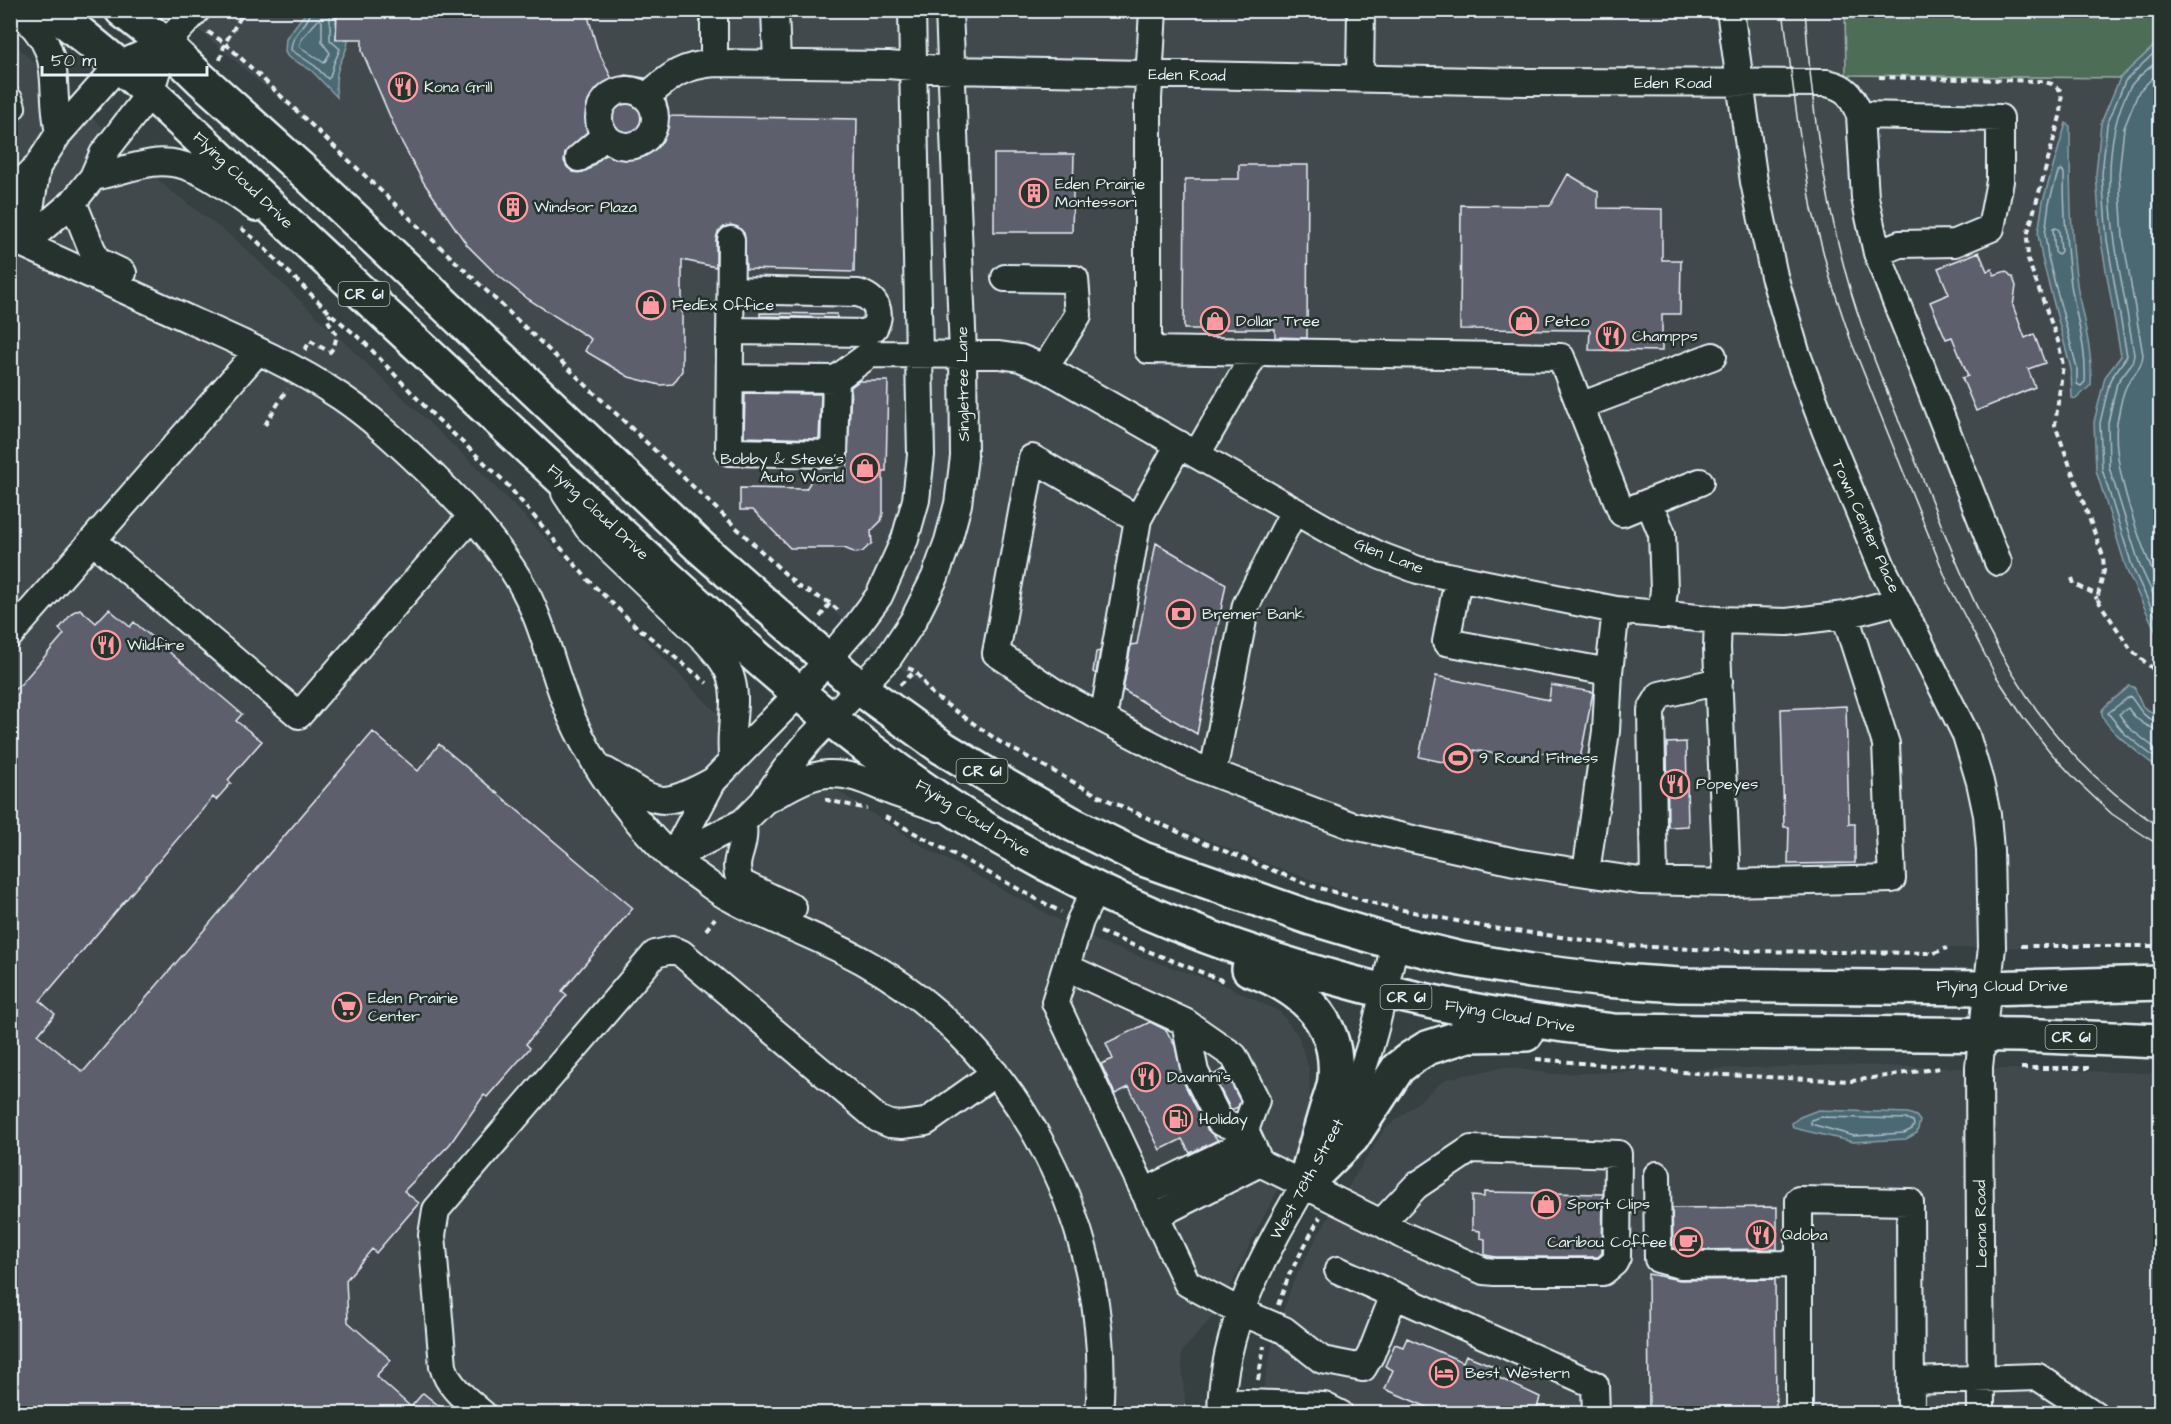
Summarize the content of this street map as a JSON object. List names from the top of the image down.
{
  "streets": {
    "main road": ["Flying Cloud Drive", "CR 61"],
    "street": [
      "Eden Road",
      "Singletree Lane",
      "Town Center Place",
      "Glen Lane",
      "West 78th Street",
      "Leona Road"
    ]
  },
  "crossings": [
    ["Eden Road", "Singletree Lane"],
    ["Eden Road", "Town Center Place"],
    ["Flying Cloud Drive", "Singletree Lane"],
    ["Flying Cloud Drive", "Town Center Place"],
    ["Flying Cloud Drive", "West 78th Street"],
    ["Flying Cloud Drive", "Leona Road"],
    ["Singletree Lane", "Glen Lane"],
    ["Town Center Place", "Glen Lane"],
    ["Town Center Place", "Leona Road"]
  ],
  "places": {
    "restaurant": [
      "Kona Grill",
      "Champps",
      "Wildfire",
      "Popeyes",
      "Davanni's",
      "Qdoba"
    ],
    "building": ["Eden Prairie Montessori", "Windsor Plaza"],
    "shop": [
      "FedEx Office",
      "Dollar Tree",
      "Petco",
      "Bobby & Steve's Auto World",
      "Sport Clips"
    ],
    "bank": ["Bremer Bank"],
    "sports": ["9 Round Fitness"],
    "supermarket": ["Eden Prairie Center"],
    "fuel station": ["Holiday"],
    "cafe": ["Caribou Coffee"],
    "hotel": ["Best Western"]
  },
  "scale_bar": "50 m"
}
